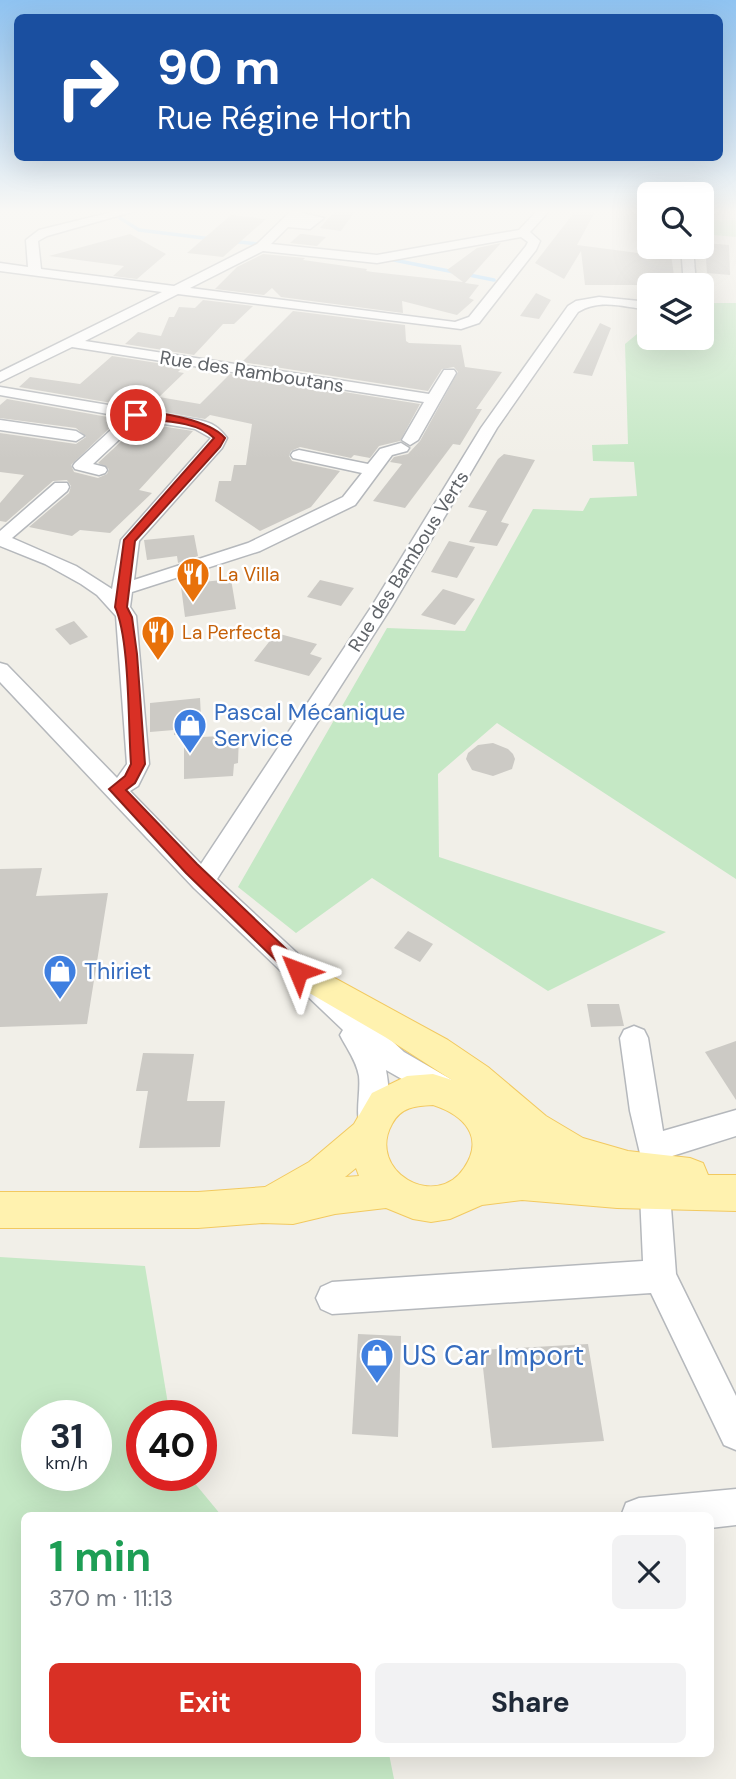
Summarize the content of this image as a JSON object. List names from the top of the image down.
{
  "streets": {
    "street": ["Rue des Ramboutans", "Rue des Bambous Verts"]
  },
  "places": {
    "restaurant": ["La Villa", "La Perfecta"],
    "shop": ["Pascal Mécanique Service", "Thiriet", "US Car Import"]
  },
  "page": {
    "turn": ["90 m", "Rue Régine Horth"],
    "speed": "31 km/h",
    "limit": "40",
    "heading": ["1 min", "370 m · 11:13"],
    "buttons": ["Exit", "Share"]
  }
}
